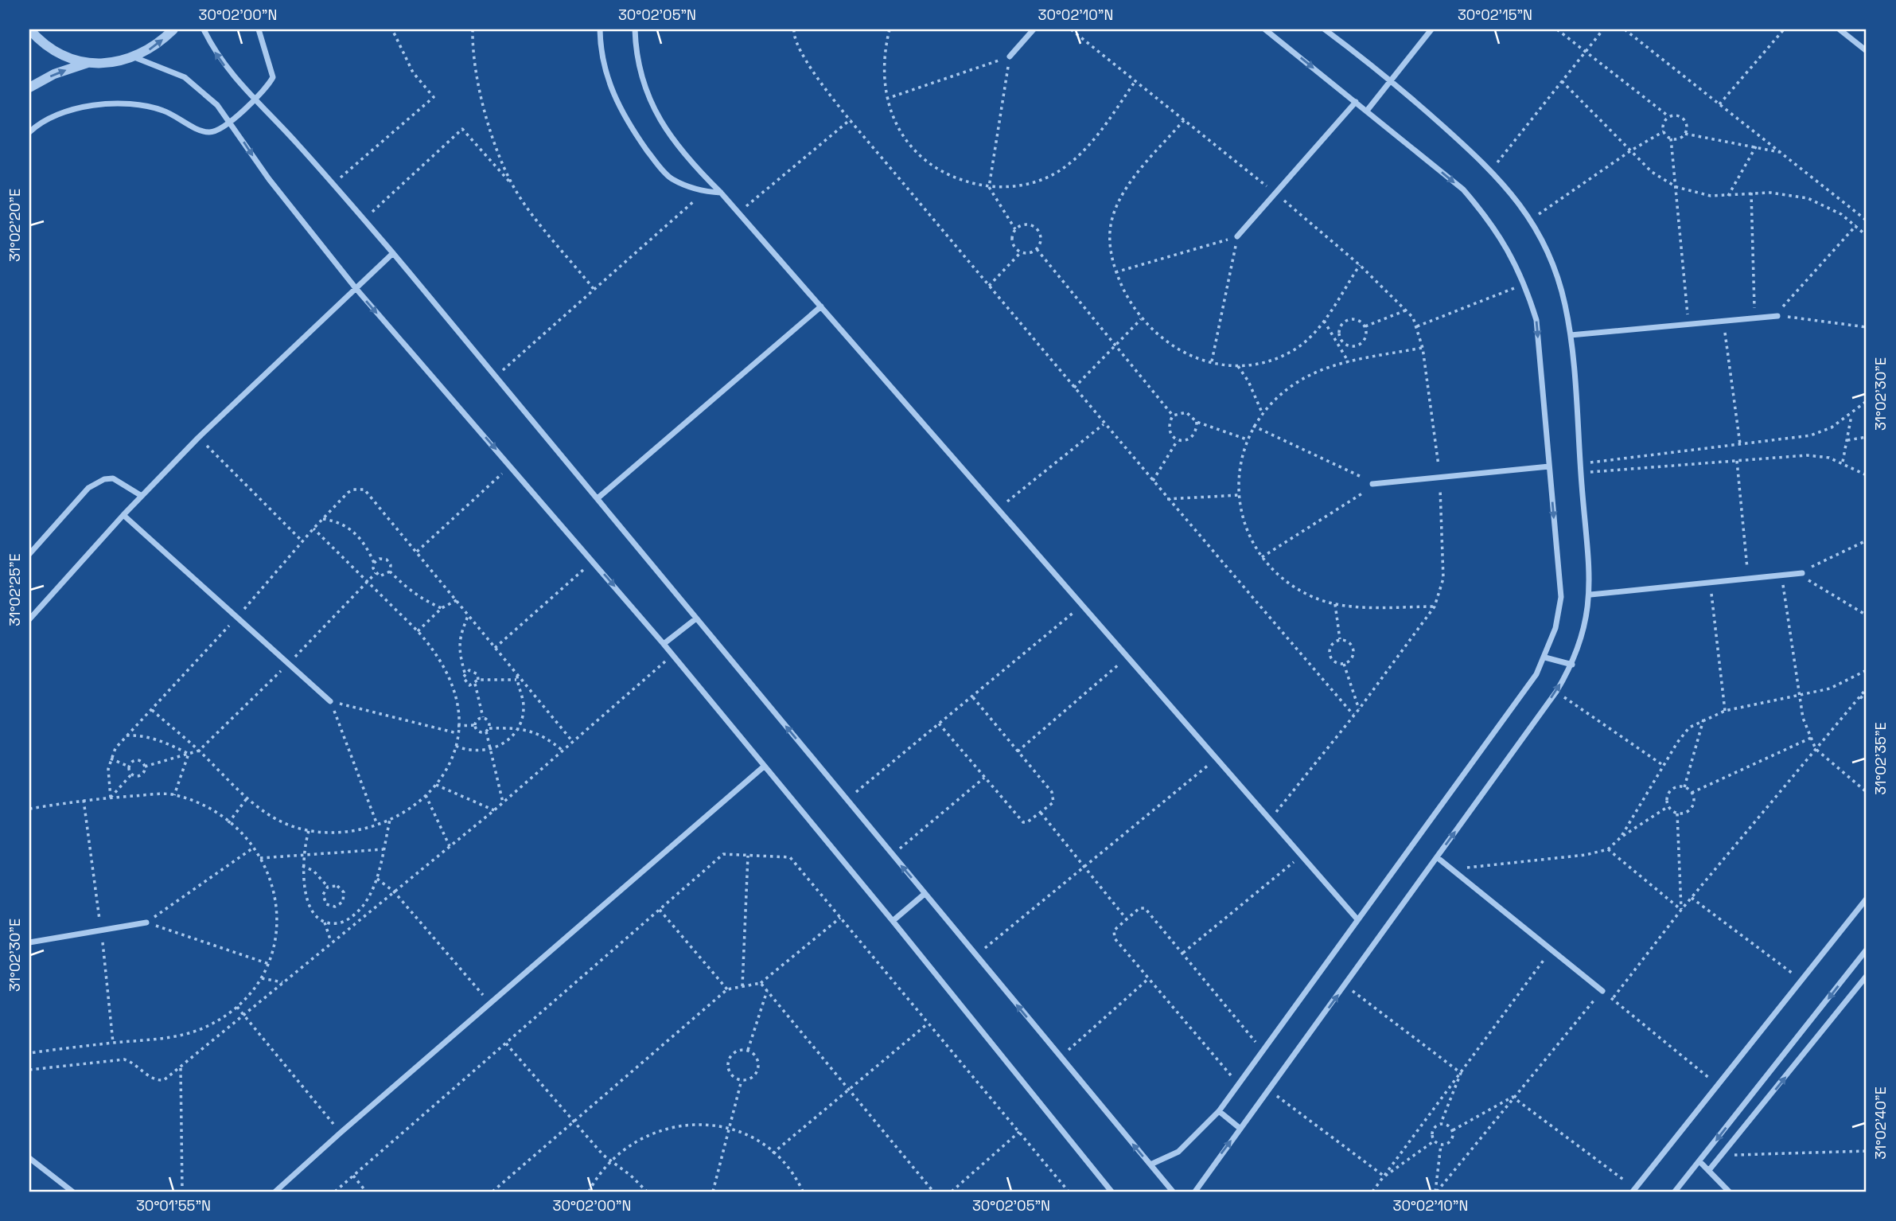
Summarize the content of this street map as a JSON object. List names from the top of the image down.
{
  "coordinates": [
    "30°02'00\"N",
    "30°02'05\"N",
    "30°02'10\"N",
    "30°02'15\"N",
    "31°02'20\"E",
    "31°02'30\"E",
    "31°02'25\"E",
    "31°02'35\"E",
    "31°02'40\"E",
    "30°01'55\"N"
  ]
}
